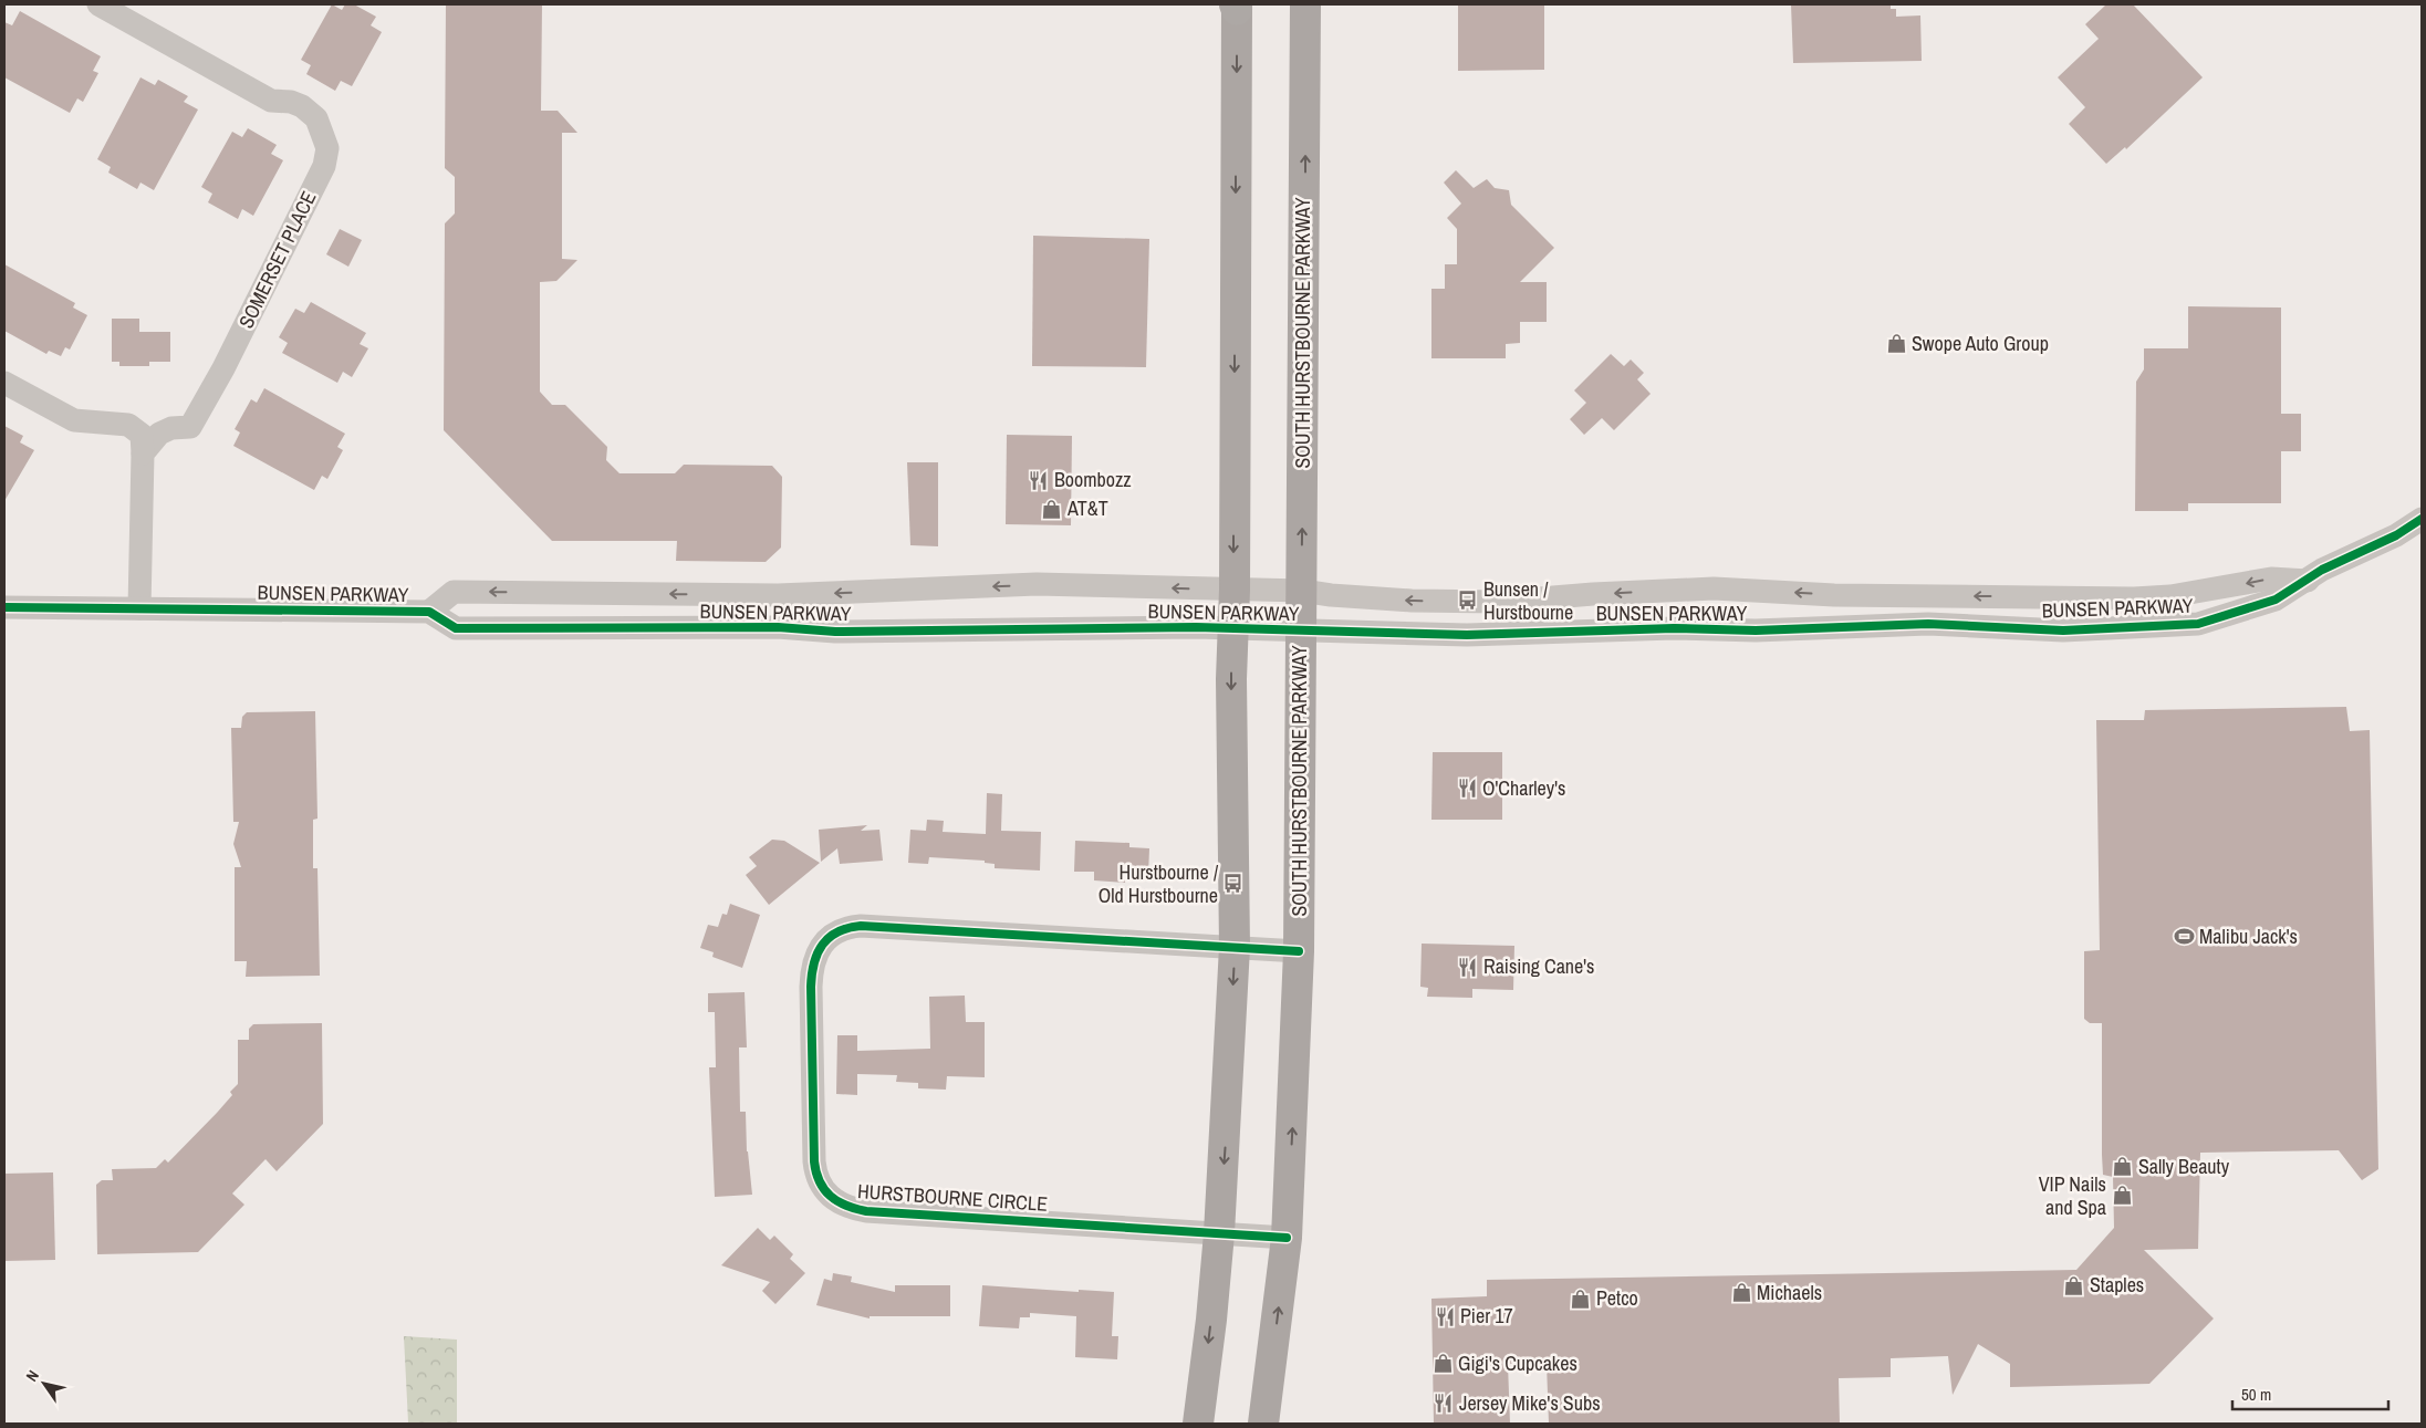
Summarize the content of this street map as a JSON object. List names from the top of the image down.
{
  "streets": {
    "main road": ["SOUTH HURSTBOURNE PARKWAY"],
    "street": ["SOMERSET PLACE", "BUNSEN PARKWAY", "HURSTBOURNE CIRCLE"]
  },
  "crossings": [
    ["SOUTH HURSTBOURNE PARKWAY", "BUNSEN PARKWAY"],
    ["SOUTH HURSTBOURNE PARKWAY", "HURSTBOURNE CIRCLE"]
  ],
  "places": {
    "shop": [
      "Swope Auto Group",
      "AT&T",
      "Sally Beauty",
      "VIP Nails and Spa",
      "Staples",
      "Michaels",
      "Petco",
      "Gigi's Cupcakes"
    ],
    "restaurant": [
      "Boombozz",
      "O'Charley's",
      "Raising Cane's",
      "Pier 17",
      "Jersey Mike's Subs"
    ],
    "bus stop": ["Bunsen / Hurstbourne", "Hurstbourne / Old Hurstbourne"],
    "sports": ["Malibu Jack's"]
  },
  "scale_bar": "50 m",
  "north": "top left"
}
